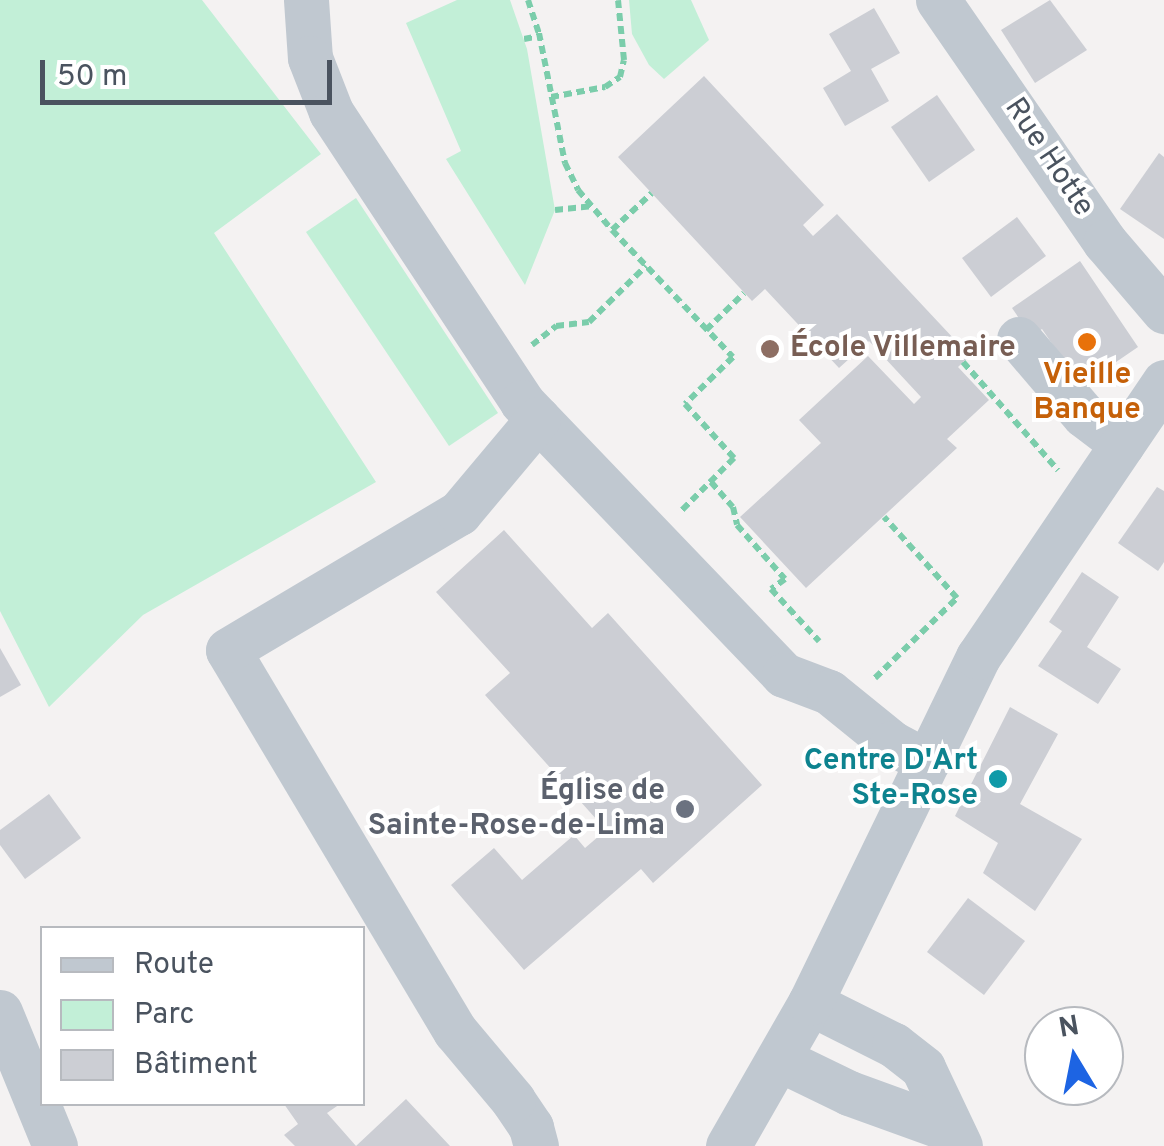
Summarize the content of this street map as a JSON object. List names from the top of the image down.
{
  "streets": {
    "street": ["Rue Hotte"]
  },
  "places": [
    "Vieille Banque",
    "École Villemaire",
    "Centre D'Art Ste-Rose",
    "Église de Sainte-Rose-de-Lima"
  ],
  "legend": ["Route", "Parc", "Bâtiment"],
  "scale_bar": "50 m",
  "north": "top"
}
